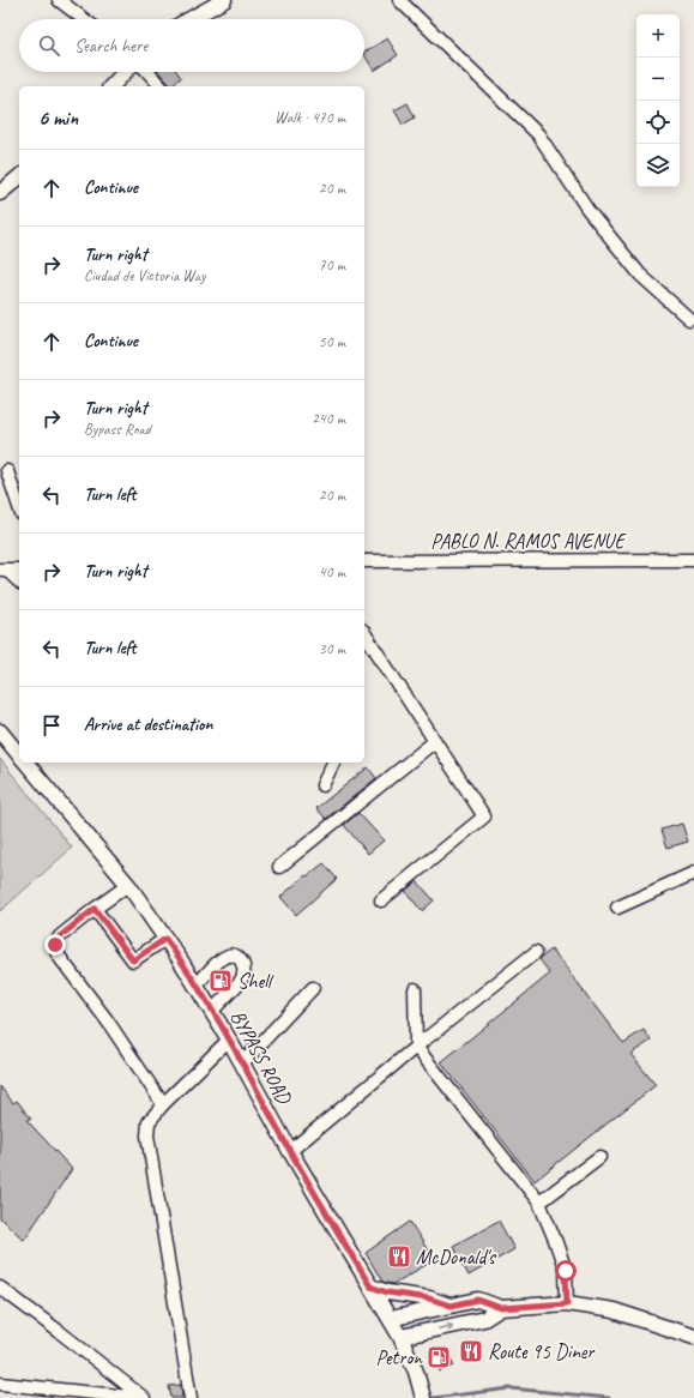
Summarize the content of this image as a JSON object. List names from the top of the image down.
{
  "streets": {
    "main road": ["BYPASS ROAD"],
    "street": ["PABLO N. RAMOS AVENUE"]
  },
  "places": {
    "fuel station": ["Shell", "Petron"],
    "restaurant": ["McDonald's", "Route 95 Diner"]
  },
  "page": {
    "map_buttons": ["+", "−"],
    "search": "Search here",
    "heading": ["6 min", "Walk · 470 m"],
    "list": [
      ["Continue", "20 m"],
      ["Turn right", "Ciudad de Victoria Way", "70 m"],
      ["Continue", "50 m"],
      ["Turn right", "Bypass Road", "240 m"],
      ["Turn left", "20 m"],
      ["Turn right", "40 m"],
      ["Turn left", "30 m"],
      "Arrive at destination"
    ]
  }
}
